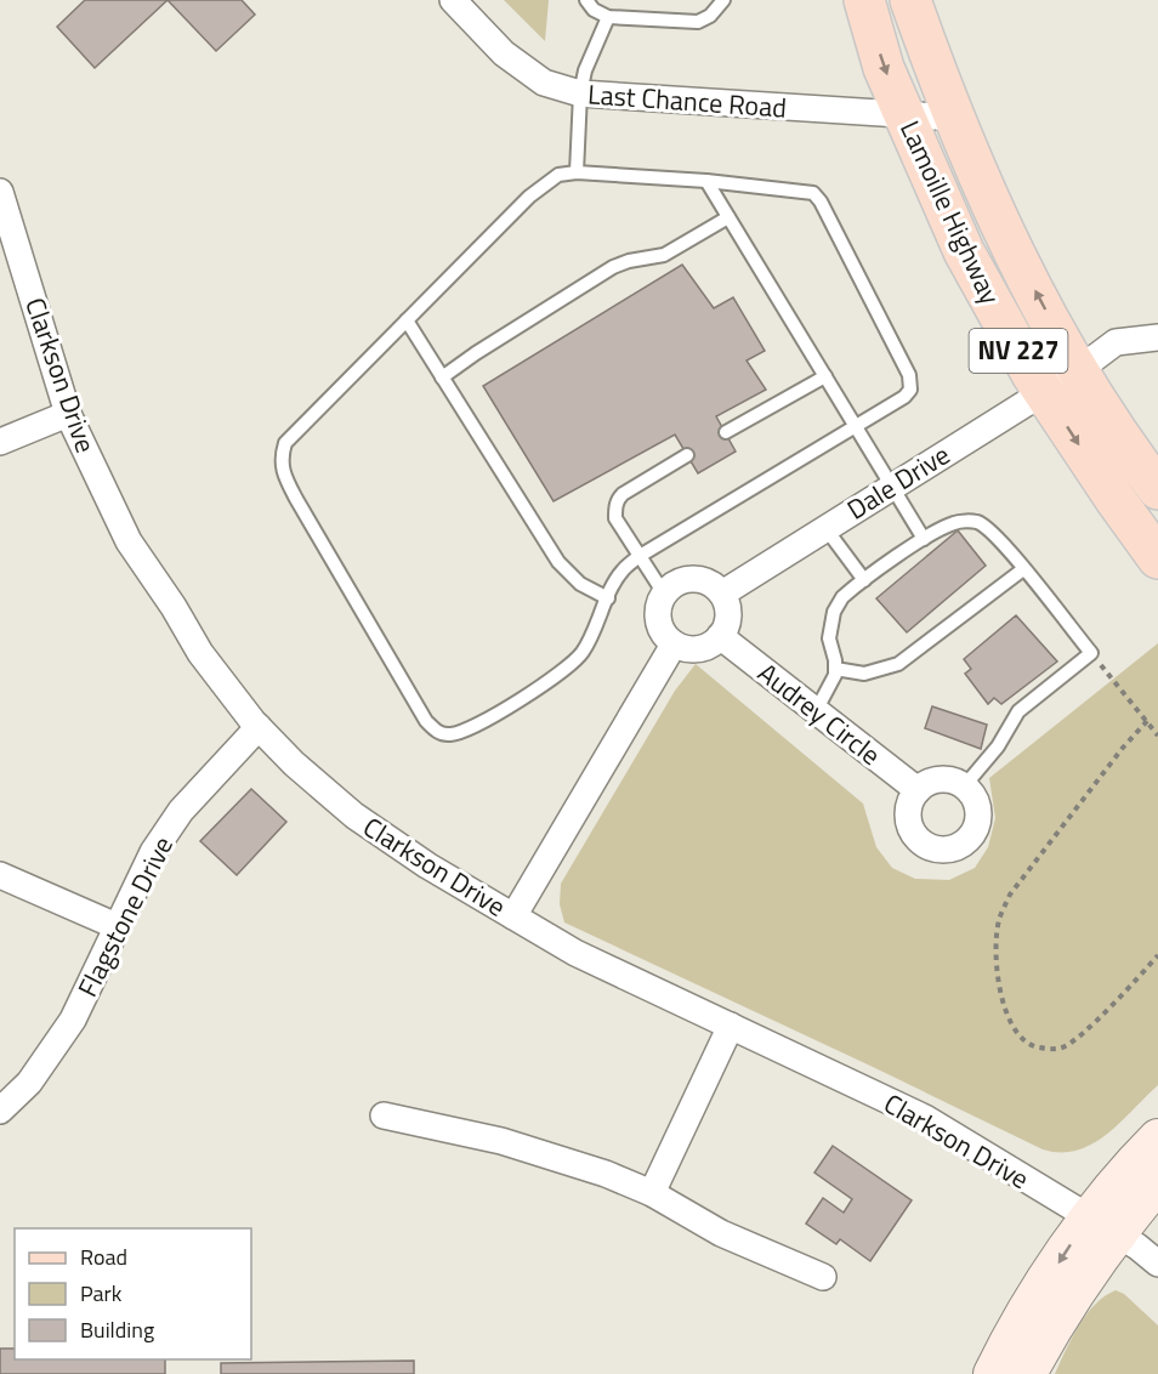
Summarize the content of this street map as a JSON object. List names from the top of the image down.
{
  "streets": {
    "main road": ["Lamoille Highway", "NV 227"],
    "street": [
      "Last Chance Road",
      "Clarkson Drive",
      "Dale Drive",
      "Audrey Circle",
      "Flagstone Drive"
    ]
  },
  "crossings": [
    ["Last Chance Road", "Lamoille Highway"],
    ["Lamoille Highway", "Dale Drive"],
    ["Clarkson Drive", "Flagstone Drive"],
    ["Dale Drive", "Audrey Circle"]
  ],
  "legend": ["Road", "Park", "Building"]
}
